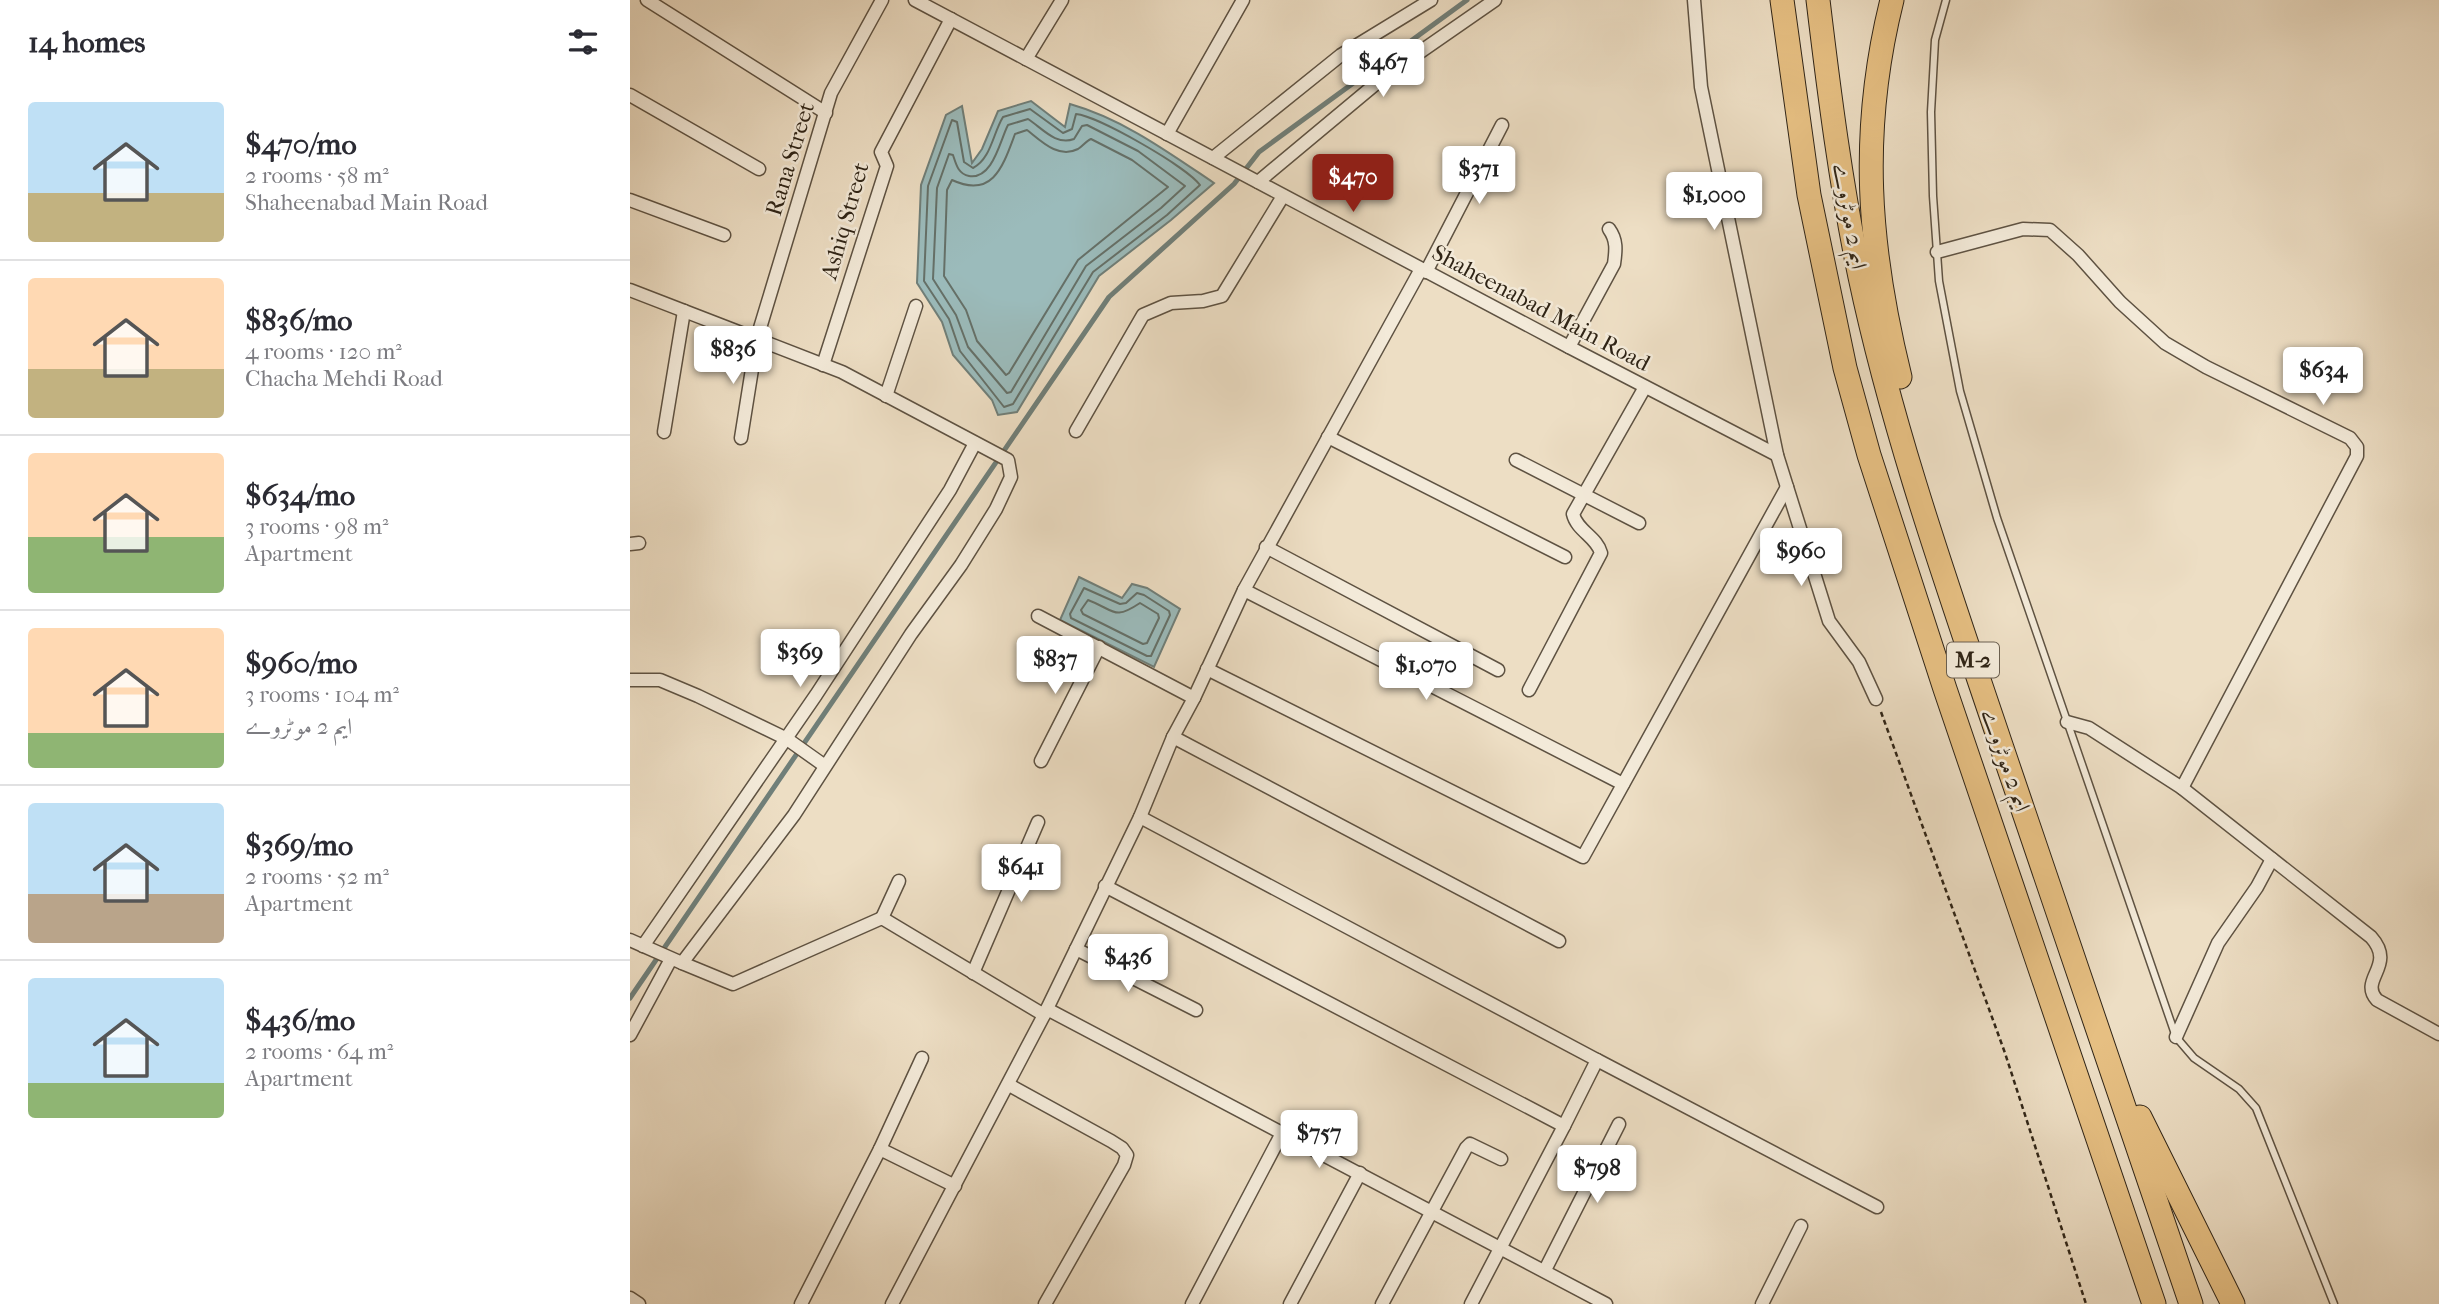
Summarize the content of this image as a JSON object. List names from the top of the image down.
{
  "streets": {
    "highway": ["ایم 2 موٹروے", "M-2"],
    "street": ["Rana Street", "Ashiq Street", "Shaheenabad Main Road"]
  },
  "crossings": [
    ["Ashiq Street", "Shaheenabad Main Road"]
  ],
  "page": {
    "heading": "14 homes",
    "price": [
      "$467",
      "$371",
      "$470",
      "$1,000",
      "$836",
      "$634",
      "$960",
      "$369",
      "$837",
      "$1,070",
      "$641",
      "$436",
      "$757",
      "$798"
    ],
    "list": [
      {
        "name": "$470/mo",
        "note": "2 rooms · 58 m² · Shaheenabad Main Road"
      },
      {
        "name": "$836/mo",
        "note": "4 rooms · 120 m² · Chacha Mehdi Road"
      },
      {
        "name": "$634/mo",
        "note": "3 rooms · 98 m² · Apartment"
      },
      {
        "name": "$960/mo",
        "note": "3 rooms · 104 m² · ایم 2 موٹروے"
      },
      {
        "name": "$369/mo",
        "note": "2 rooms · 52 m² · Apartment"
      },
      {
        "name": "$436/mo",
        "note": "2 rooms · 64 m² · Apartment"
      }
    ]
  }
}
